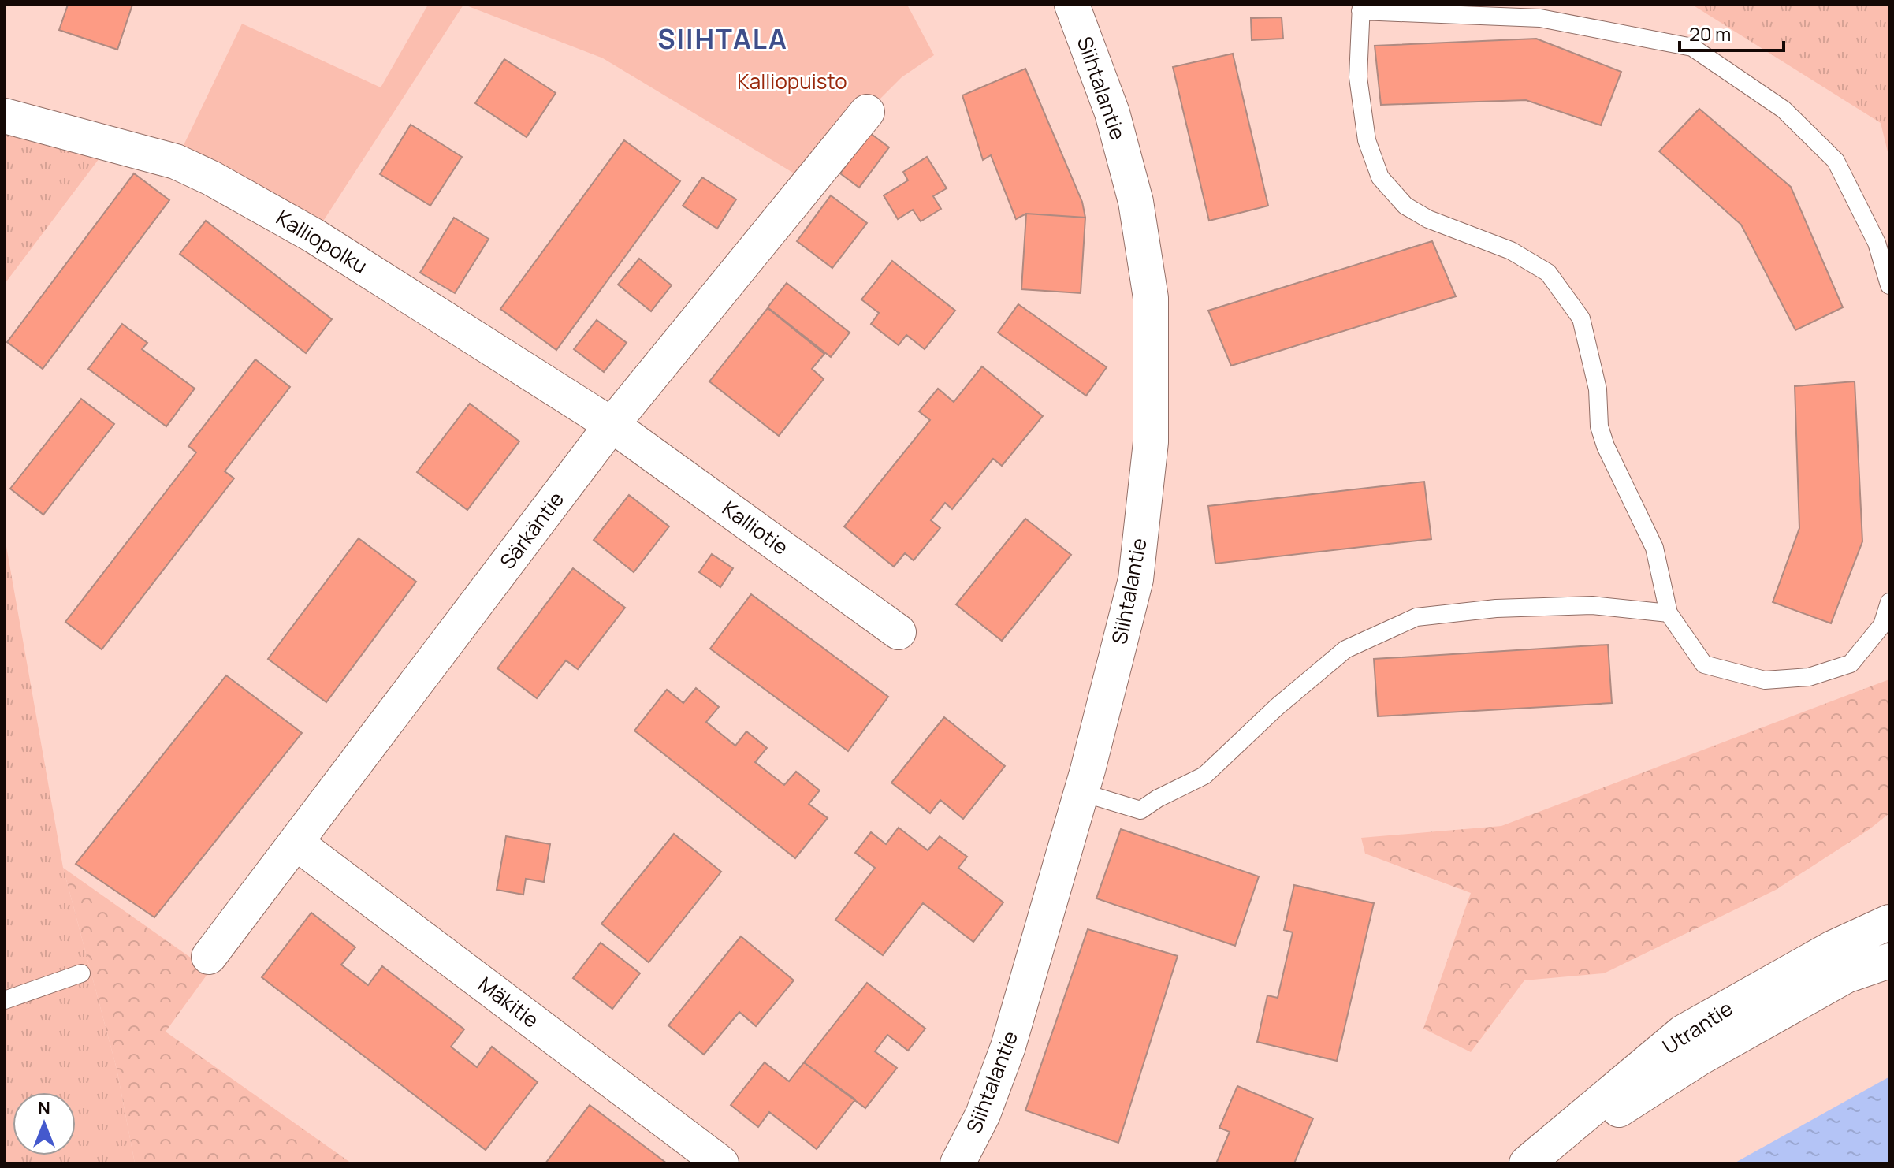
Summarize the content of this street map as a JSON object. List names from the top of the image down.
{
  "streets": {
    "street": [
      "Siihtalantie",
      "Kalliopolku",
      "Kalliotie",
      "Särkäntie",
      "Mäkitie",
      "Utrantie"
    ]
  },
  "crossings": [
    ["Kalliopolku", "Kalliotie"],
    ["Kalliopolku", "Särkäntie"],
    ["Kalliotie", "Särkäntie"],
    ["Särkäntie", "Mäkitie"]
  ],
  "districts": ["SIIHTALA"],
  "parks": ["Kalliopuisto"],
  "scale_bar": "20 m",
  "north": "top"
}
